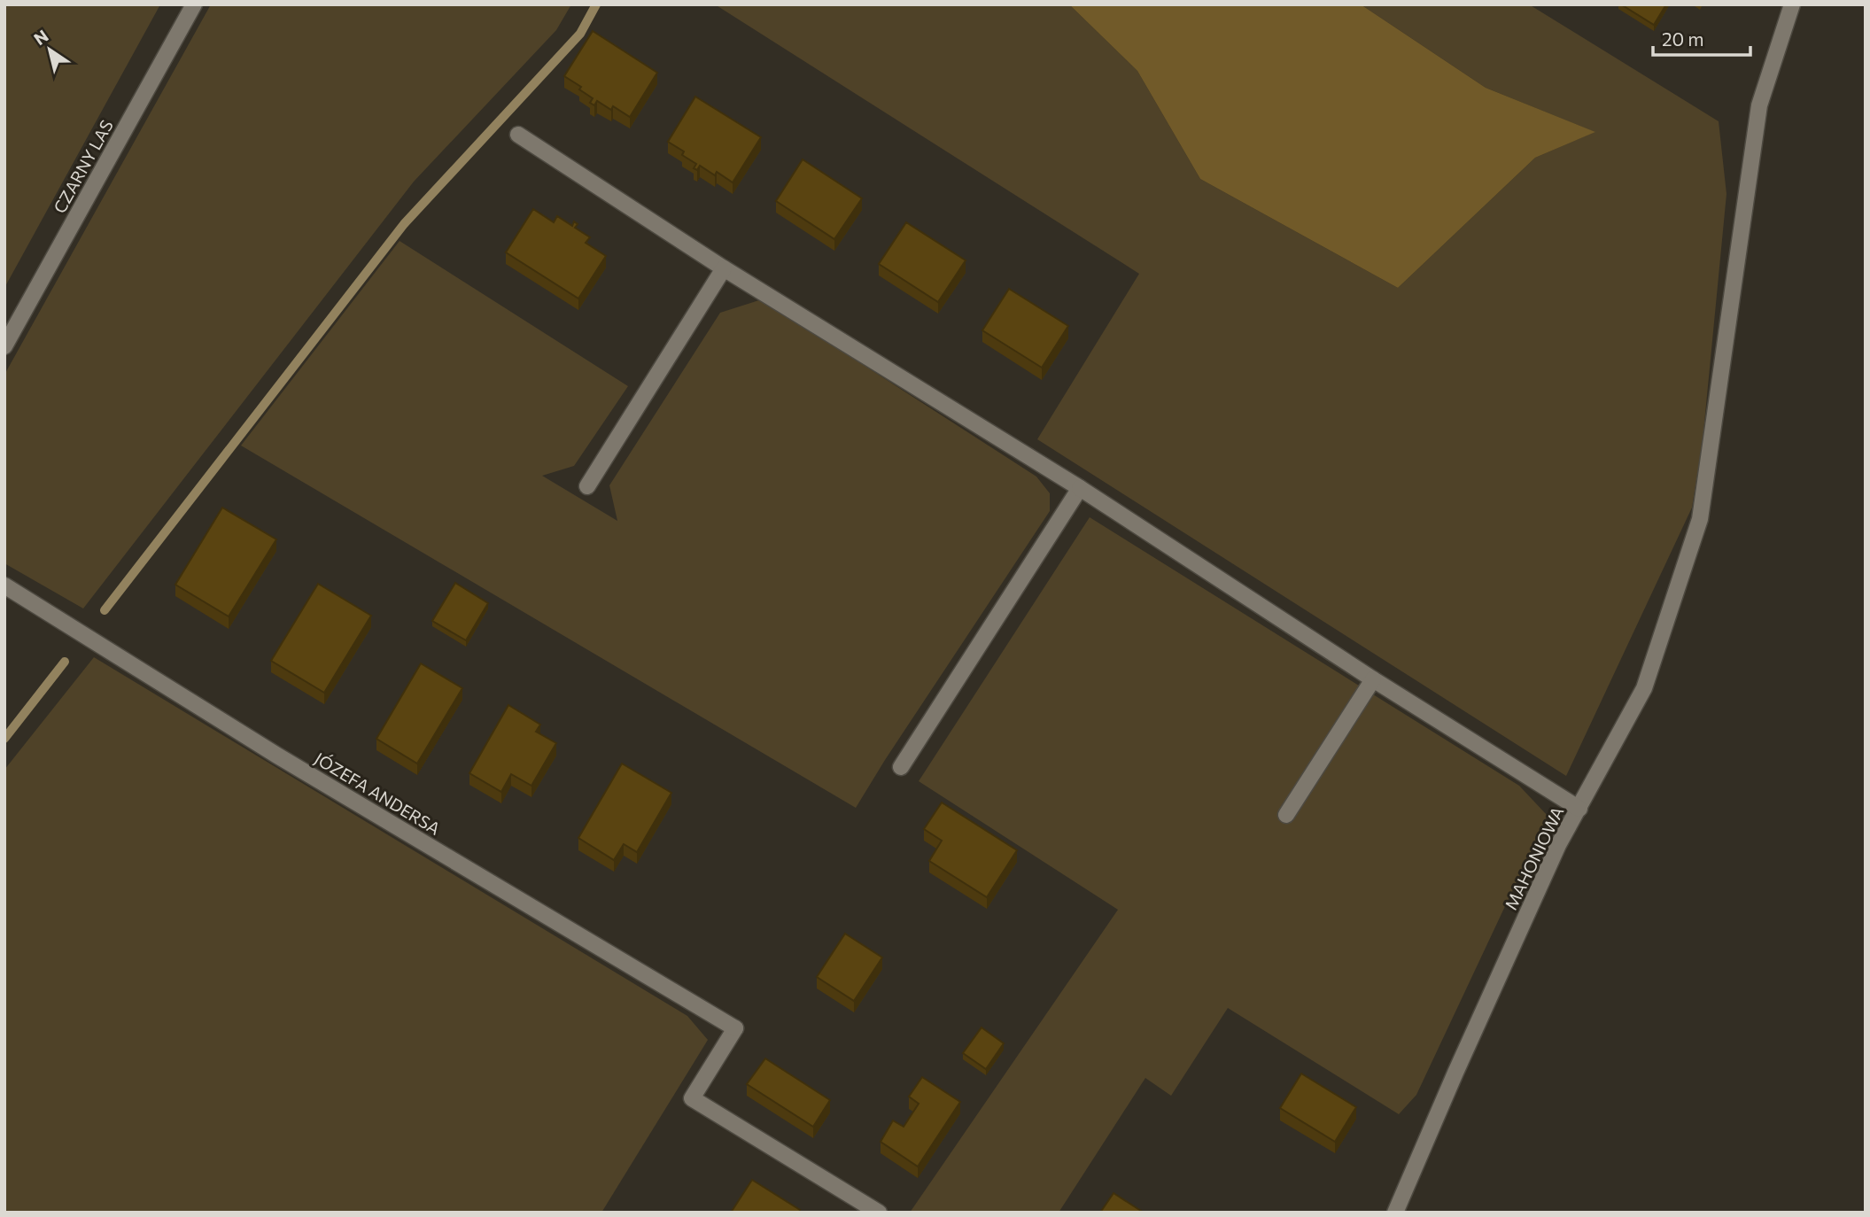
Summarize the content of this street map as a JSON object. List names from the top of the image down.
{
  "streets": {
    "street": ["CZARNY LAS", "JÓZEFA ANDERSA", "MAHONIOWA"]
  },
  "scale_bar": "20 m",
  "north": "top left"
}
